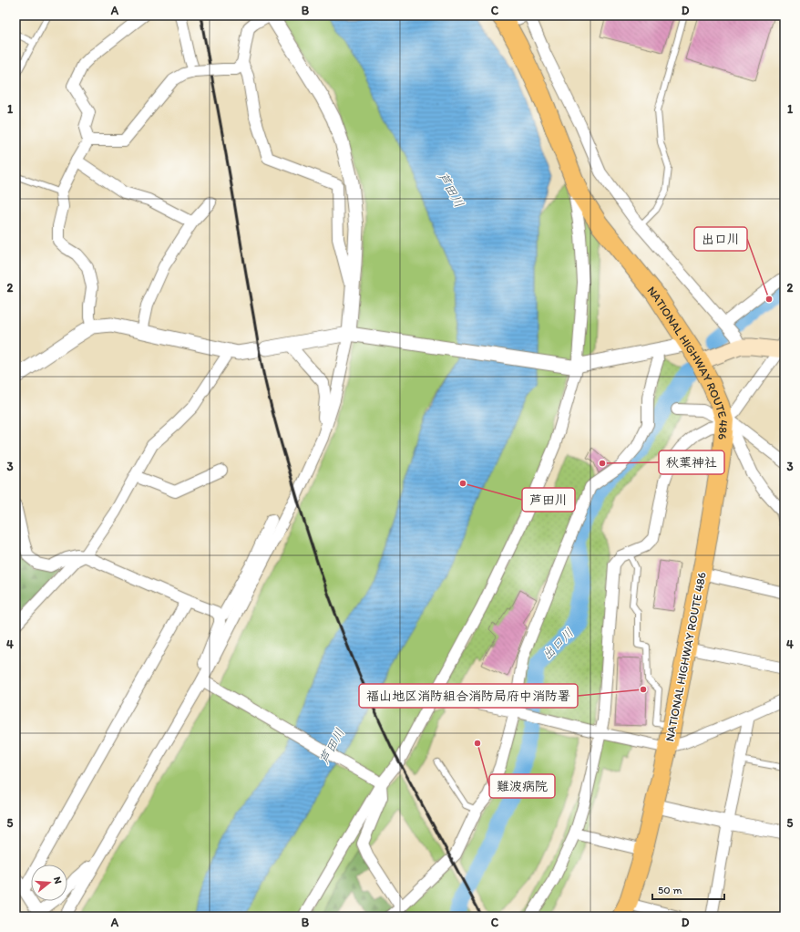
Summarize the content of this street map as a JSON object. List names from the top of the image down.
{
  "streets": {
    "highway": ["NATIONAL HIGHWAY ROUTE 486"]
  },
  "water": ["芦田川", "出口川"],
  "places": [
    "出口川",
    "秋葉神社",
    "芦田川",
    "福山地区消防組合消防局府中消防署",
    "難波病院"
  ],
  "scale_bar": "50 m",
  "north": "right",
  "grid": {
    "columns": [
      "A",
      "B",
      "C",
      "D"
    ],
    "rows": [
      "1",
      "2",
      "3",
      "4",
      "5"
    ]
  }
}
